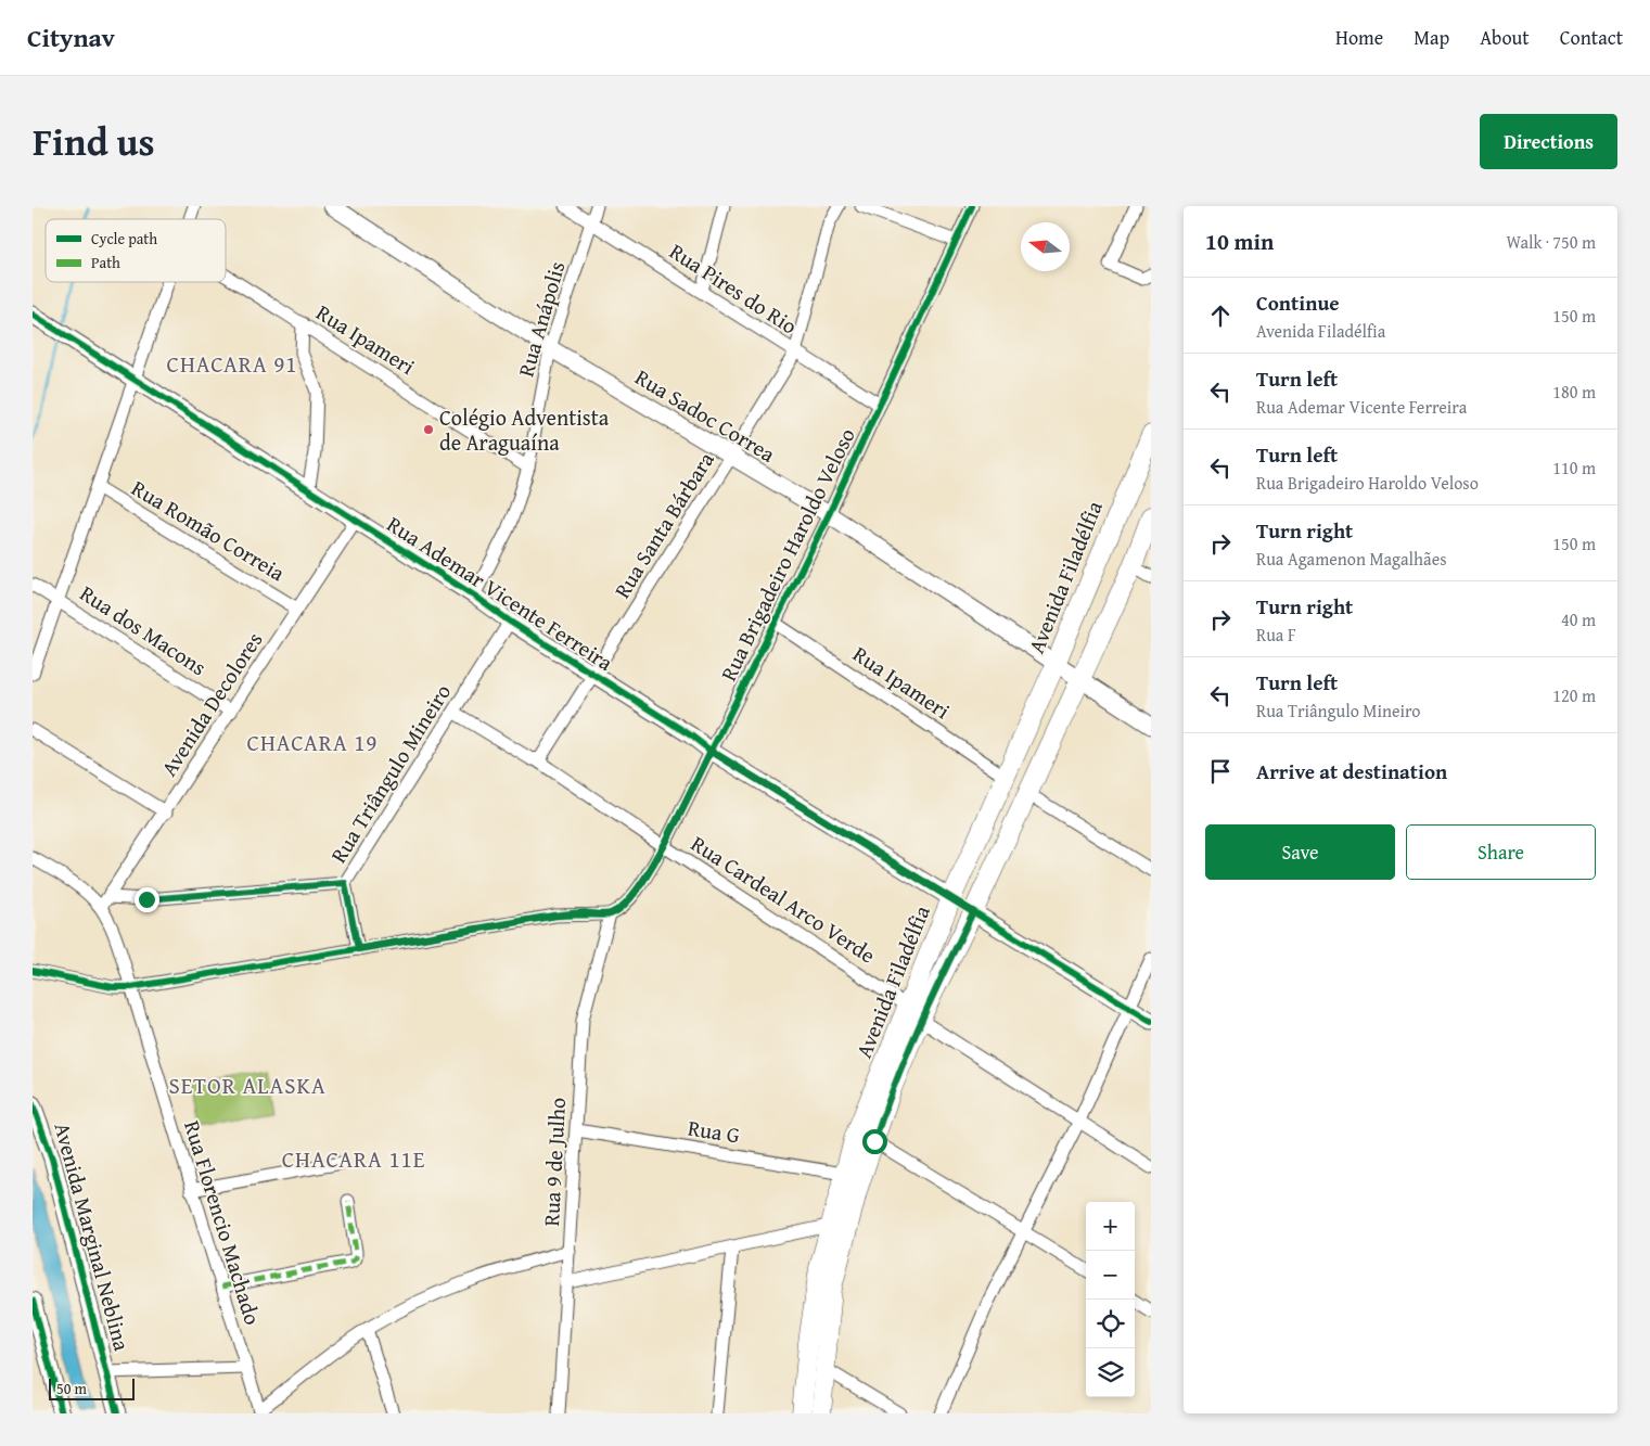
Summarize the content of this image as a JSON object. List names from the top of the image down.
{
  "streets": {
    "main road": ["Avenida Filadélfia"],
    "street": [
      "Rua Pires do Rio",
      "Rua Anápolis",
      "Rua Ipameri",
      "Rua Sadoc Correa",
      "Rua Santa Bárbara",
      "Rua Romão Correia",
      "Rua Brigadeiro Haroldo Veloso",
      "Rua Ademar Vicente Ferreira",
      "Rua dos Macons",
      "Avenida Decolores",
      "Rua Triângulo Mineiro",
      "Rua Cardeal Arco Verde",
      "Rua G",
      "Rua 9 de Julho",
      "Rua Florencio Machado",
      "Avenida Marginal Neblina"
    ]
  },
  "crossings": [
    ["Rua Pires do Rio", "Rua Anápolis"],
    ["Rua Pires do Rio", "Rua Santa Bárbara"],
    ["Rua Pires do Rio", "Rua Brigadeiro Haroldo Veloso"],
    ["Rua Anápolis", "Rua Ipameri"],
    ["Rua Anápolis", "Rua Sadoc Correa"],
    ["Rua Anápolis", "Rua Ademar Vicente Ferreira"],
    ["Rua Ipameri", "Rua Brigadeiro Haroldo Veloso"],
    ["Rua Ipameri", "Avenida Filadélfia"],
    ["Rua Sadoc Correa", "Rua Santa Bárbara"],
    ["Rua Sadoc Correa", "Rua Brigadeiro Haroldo Veloso"],
    ["Rua Sadoc Correa", "Avenida Filadélfia"],
    ["Rua Santa Bárbara", "Rua Ademar Vicente Ferreira"],
    ["Rua Santa Bárbara", "Rua Cardeal Arco Verde"],
    ["Rua Romão Correia", "Avenida Decolores"],
    ["Rua Brigadeiro Haroldo Veloso", "Rua Ademar Vicente Ferreira"],
    ["Rua Brigadeiro Haroldo Veloso", "Rua Cardeal Arco Verde"],
    ["Rua Brigadeiro Haroldo Veloso", "Rua 9 de Julho"],
    ["Avenida Filadélfia", "Rua Ademar Vicente Ferreira"],
    ["Avenida Filadélfia", "Rua Cardeal Arco Verde"],
    ["Avenida Filadélfia", "Rua G"],
    ["Rua Ademar Vicente Ferreira", "Avenida Decolores"],
    ["Rua Ademar Vicente Ferreira", "Rua Triângulo Mineiro"],
    ["Rua dos Macons", "Avenida Decolores"],
    ["Avenida Decolores", "Rua Triângulo Mineiro"],
    ["Avenida Decolores", "Rua Florencio Machado"],
    ["Rua G", "Rua 9 de Julho"]
  ],
  "districts": [
    "CHACARA 91",
    "CHACARA 19",
    "SETOR ALASKA",
    "CHACARA 11E"
  ],
  "places": ["Colégio Adventista de Araguaína"],
  "legend": ["Cycle path", "Path"],
  "scale_bar": "50 m",
  "north": "left",
  "page": {
    "header": "Citynav",
    "nav": [
      "Home",
      "Map",
      "About",
      "Contact"
    ],
    "title": "Find us",
    "buttons": [
      "Directions",
      ["Save", "Share"]
    ],
    "heading": ["10 min", "Walk · 750 m"],
    "list": [
      ["Continue", "Avenida Filadélfia", "150 m"],
      ["Turn left", "Rua Ademar Vicente Ferreira", "180 m"],
      ["Turn left", "Rua Brigadeiro Haroldo Veloso", "110 m"],
      ["Turn right", "Rua Agamenon Magalhães", "150 m"],
      ["Turn right", "Rua F", "40 m"],
      ["Turn left", "Rua Triângulo Mineiro", "120 m"],
      "Arrive at destination"
    ],
    "map_buttons": ["+", "−"],
    "scale": "50 m"
  }
}
